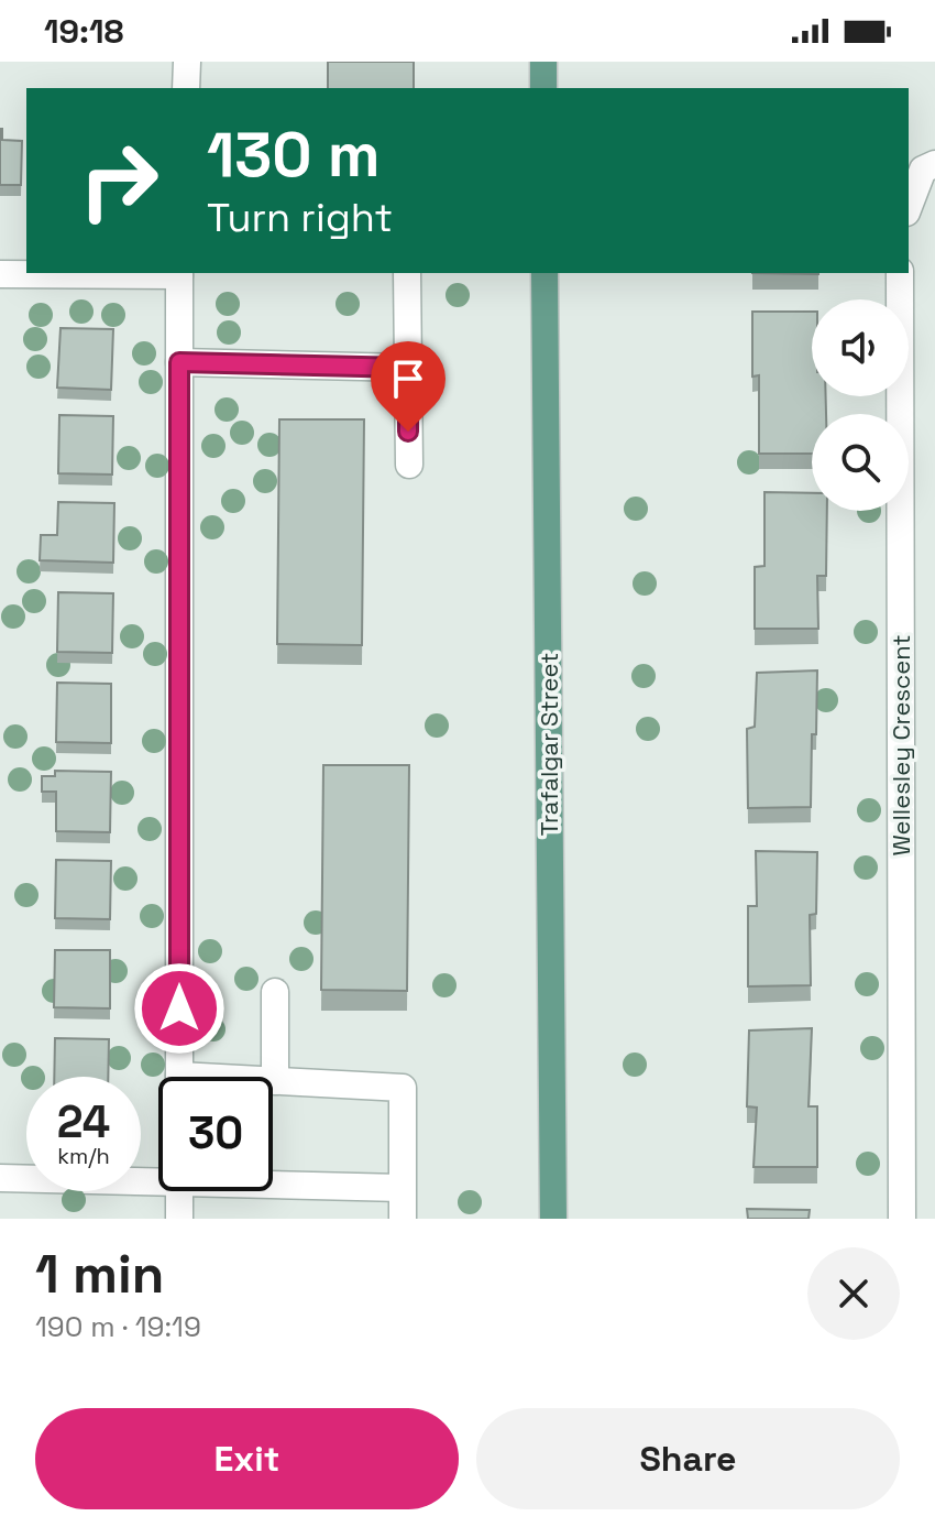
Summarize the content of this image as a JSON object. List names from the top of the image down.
{
  "streets": {
    "main road": ["Trafalgar Street"],
    "street": ["Wellesley Crescent"]
  },
  "page": {
    "status": "19:18",
    "turn": ["130 m", "Turn right"],
    "speed": "24 km/h",
    "limit": "30",
    "heading": ["1 min", "190 m · 19:19"],
    "buttons": ["Exit", "Share"]
  }
}
